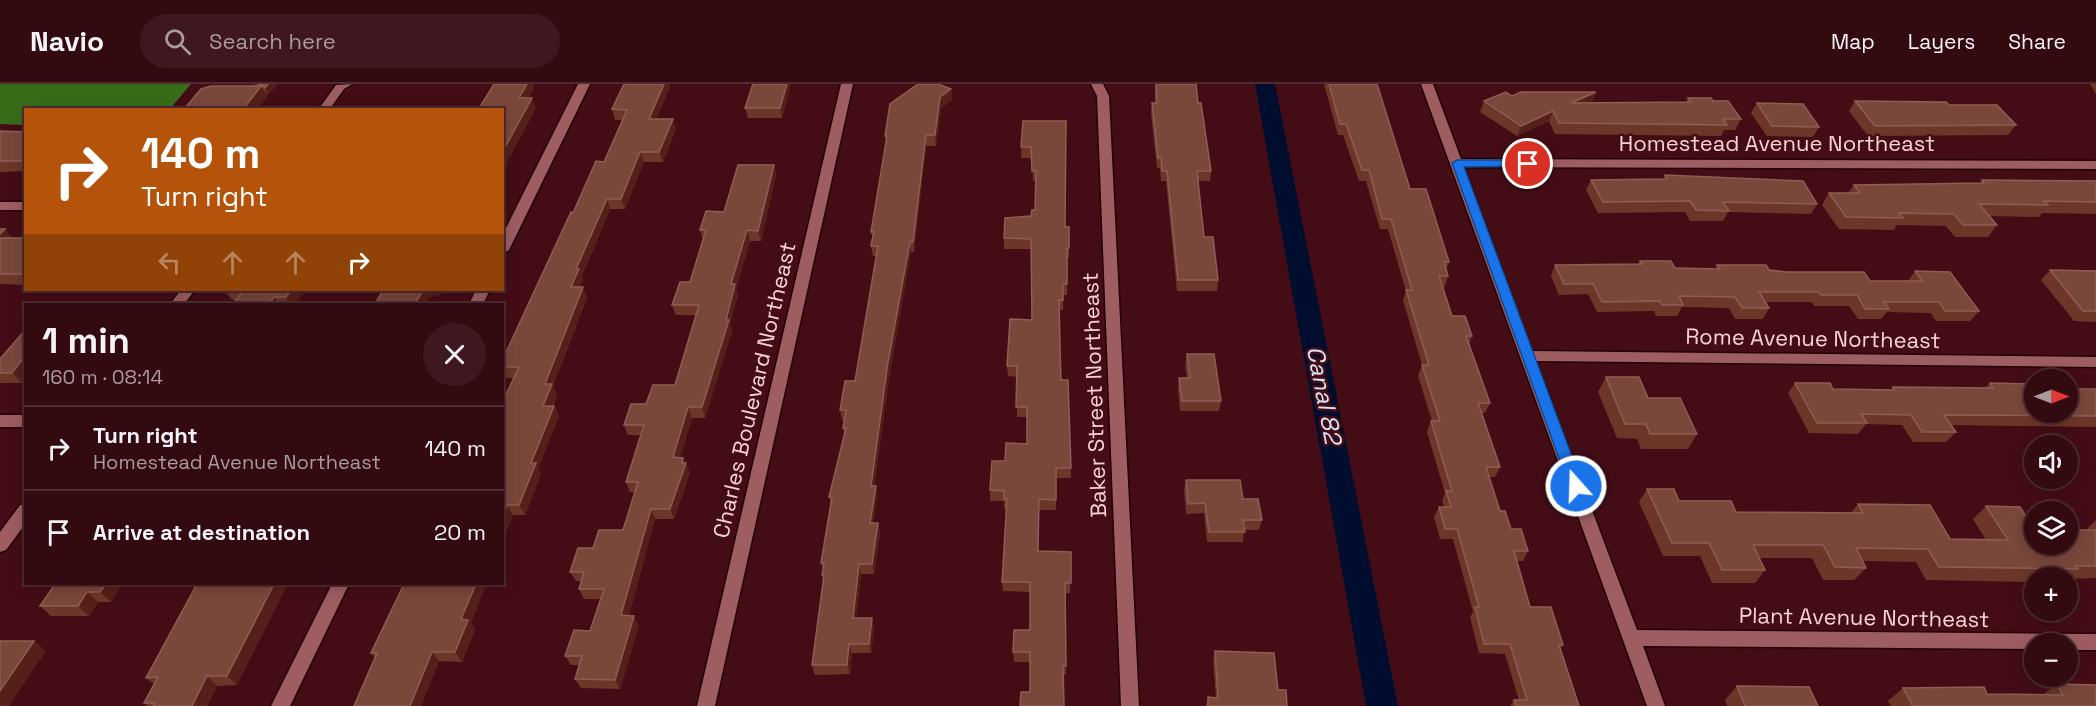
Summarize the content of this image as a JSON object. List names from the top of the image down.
{
  "streets": {
    "street": [
      "Homestead Avenue Northeast",
      "Rome Avenue Northeast",
      "Charles Boulevard Northeast",
      "Baker Street Northeast",
      "Plant Avenue Northeast"
    ]
  },
  "water": ["Canal 82"],
  "north": "right",
  "page": {
    "header": "Navio",
    "search": "Search here",
    "nav": ["Map", "Layers", "Share"],
    "turn": ["140 m", "Turn right"],
    "heading": ["1 min", "160 m · 08:14"],
    "map_buttons": ["+", "−"],
    "list": [
      {
        "name": "Turn right",
        "note": "Homestead Avenue Northeast",
        "value": "140 m"
      },
      {
        "name": "Arrive at destination",
        "value": "20 m"
      }
    ]
  }
}
